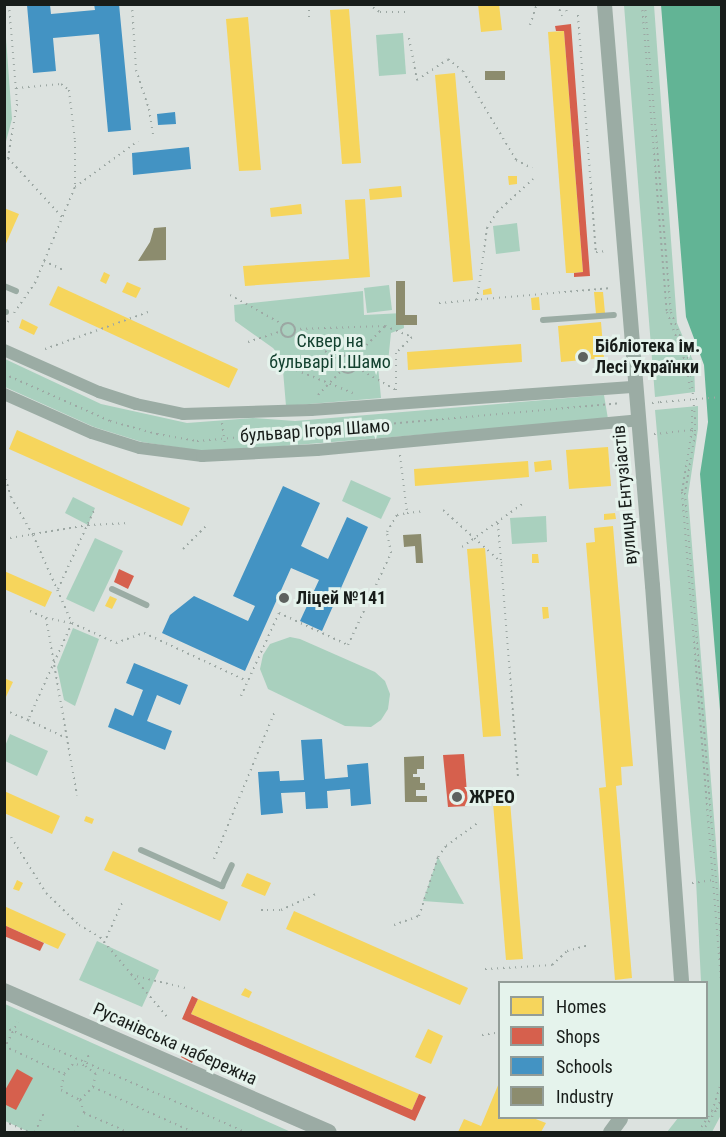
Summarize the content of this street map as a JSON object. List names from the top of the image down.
{
  "streets": {
    "main road": ["Русанівська набережна"],
    "street": ["бульвар Ігоря Шамо", "вулиця Ентузіастів"]
  },
  "crossings": [
    ["бульвар Ігоря Шамо", "вулиця Ентузіастів"]
  ],
  "parks": ["Сквер на бульварі І.Шамо"],
  "places": ["Бібліотека ім. Лесі Українки", "Ліцей №141", "ЖРЕО"],
  "legend": [
    "Homes",
    "Shops",
    "Schools",
    "Industry"
  ]
}
